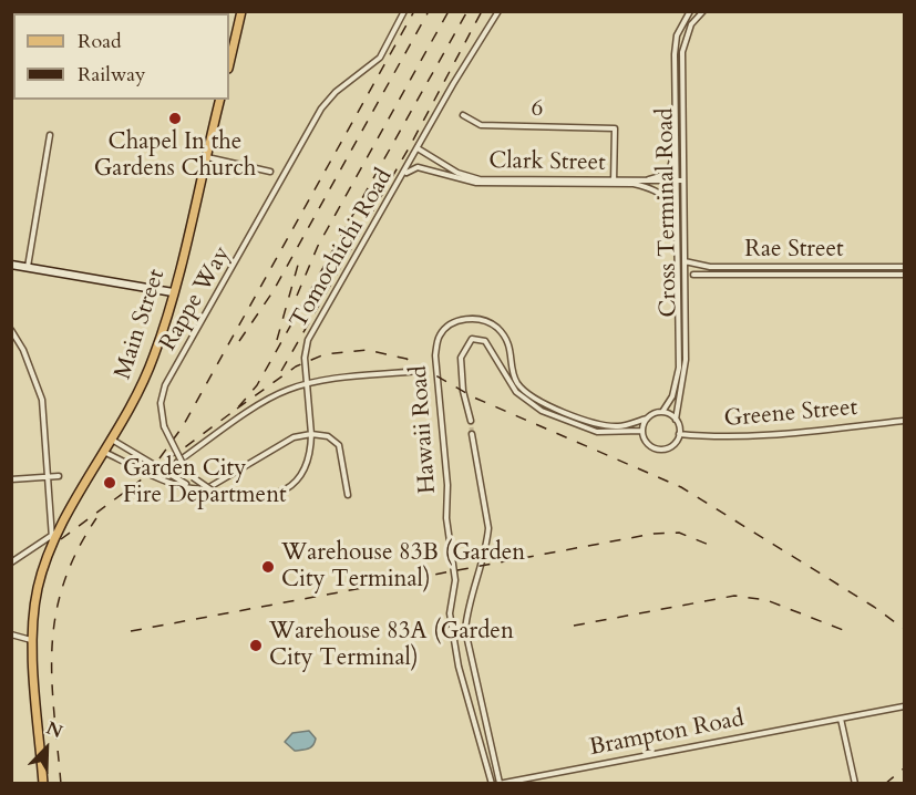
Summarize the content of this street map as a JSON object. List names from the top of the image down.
{
  "streets": {
    "main road": ["Main Street"],
    "street": [
      "6",
      "Clark Street",
      "Cross Terminal Road",
      "Tomochichi Road",
      "Rae Street",
      "Rappe Way",
      "Greene Street",
      "Hawaii Road",
      "Brampton Road"
    ]
  },
  "crossings": [
    ["6", "Clark Street"],
    ["Clark Street", "Cross Terminal Road"],
    ["Clark Street", "Tomochichi Road"],
    ["Cross Terminal Road", "Rae Street"],
    ["Cross Terminal Road", "Greene Street"],
    ["Cross Terminal Road", "Hawaii Road"],
    ["Tomochichi Road", "Rappe Way"],
    ["Greene Street", "Hawaii Road"]
  ],
  "places": [
    "Chapel In the Gardens Church",
    "Garden City Fire Department",
    "Warehouse 83B (Garden City Terminal)",
    "Warehouse 83A (Garden City Terminal)"
  ],
  "legend": ["Road", "Railway"],
  "north": "top right"
}
